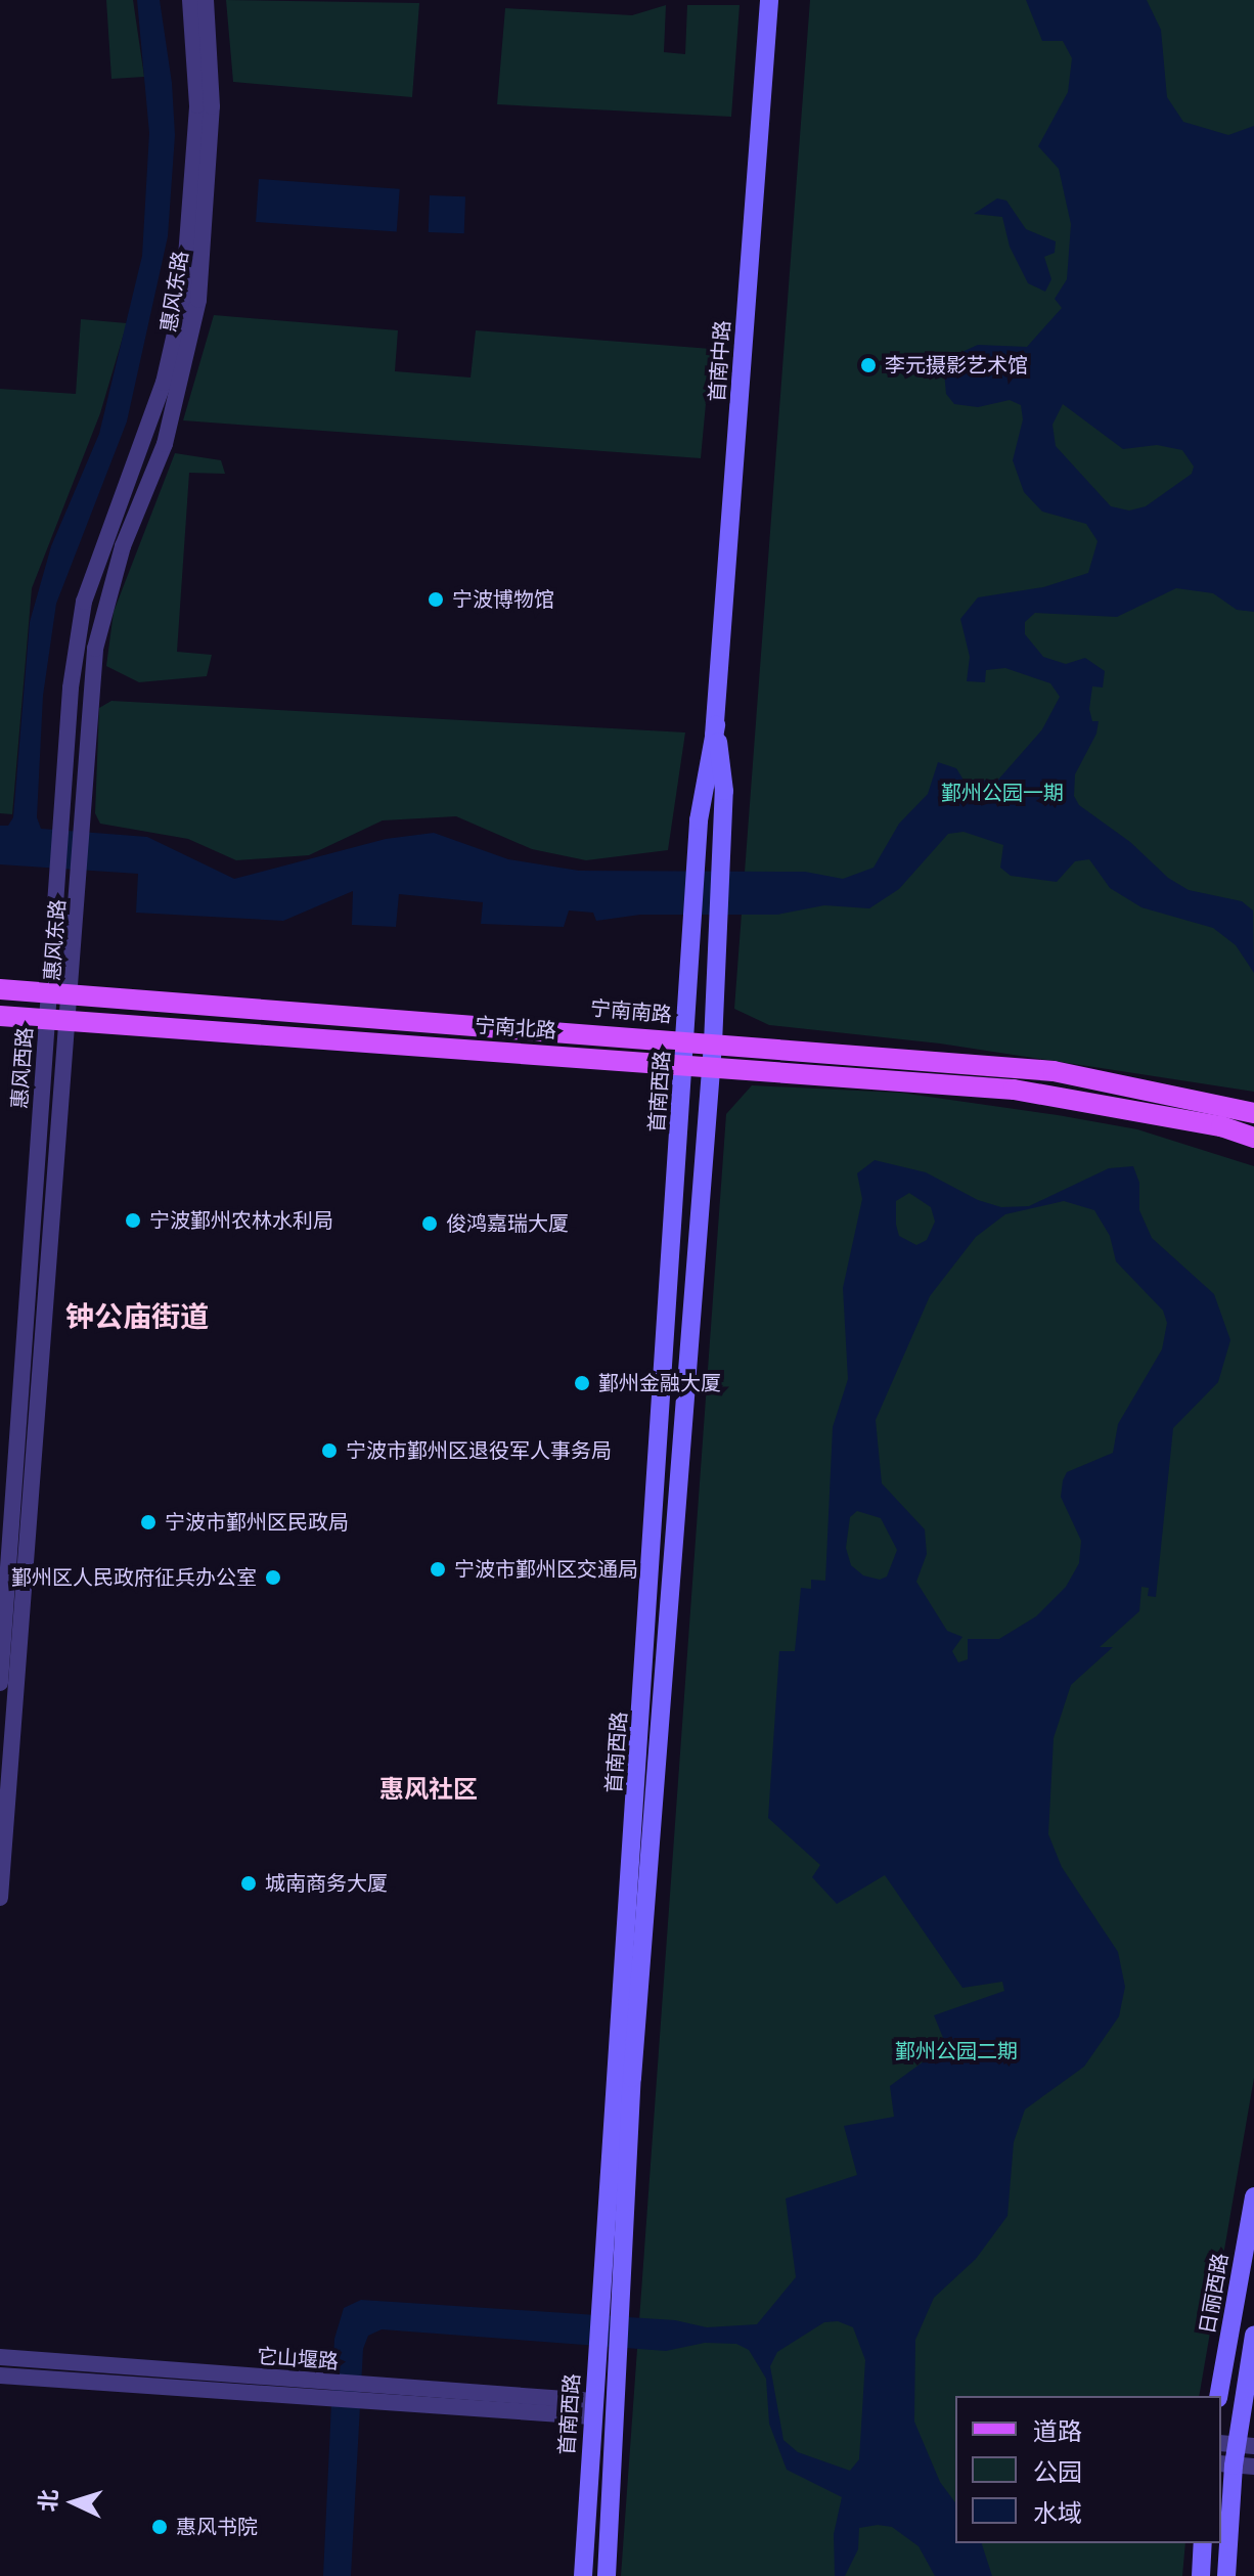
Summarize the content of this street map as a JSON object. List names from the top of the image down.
{
  "streets": {
    "main road": [
      "首南中路",
      "宁南南路",
      "宁南北路",
      "首南西路",
      "日丽西路"
    ],
    "street": ["惠风东路", "惠风西路", "它山堰路"]
  },
  "crossings": [
    ["惠风东路", "宁南南路"],
    ["惠风东路", "宁南北路"],
    ["惠风东路", "惠风西路"],
    ["首南中路", "首南西路"],
    ["宁南南路", "惠风西路"],
    ["宁南南路", "首南西路"],
    ["宁南北路", "惠风西路"],
    ["宁南北路", "首南西路"],
    ["首南西路", "它山堰路"]
  ],
  "districts": ["钟公庙街道", "惠风社区"],
  "parks": ["鄞州公园一期", "鄞州公园二期"],
  "places": [
    "李元摄影艺术馆",
    "宁波博物馆",
    "宁波鄞州农林水利局",
    "俊鸿嘉瑞大厦",
    "鄞州金融大厦",
    "宁波市鄞州区退役军人事务局",
    "宁波市鄞州区民政局",
    "宁波市鄞州区交通局",
    "鄞州区人民政府征兵办公室",
    "城南商务大厦",
    "惠风书院"
  ],
  "legend": ["道路", "公园", "水域"],
  "north": "left"
}
